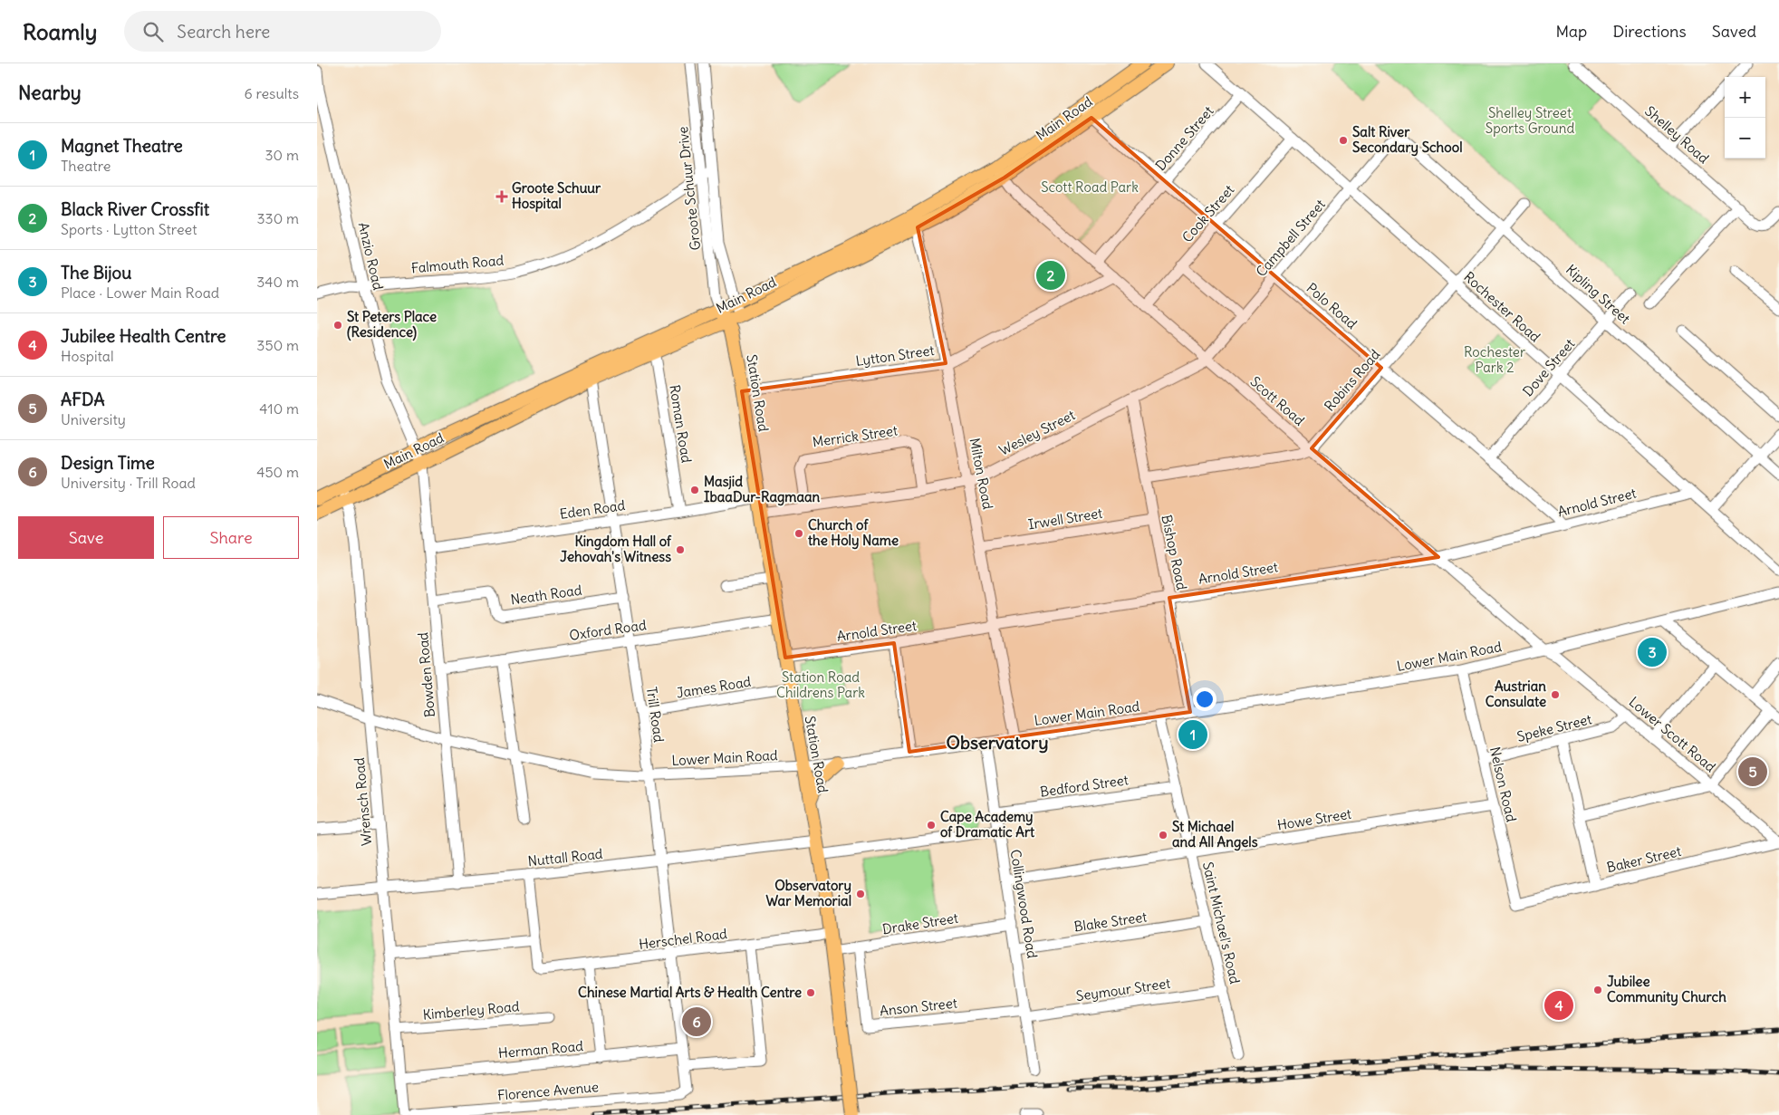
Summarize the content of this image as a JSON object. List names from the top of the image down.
{
  "streets": {
    "main road": ["Main Road", "Station Road"],
    "street": [
      "Shelley Road",
      "Donne Street",
      "Groote Schuur Drive",
      "Cook Street",
      "Campbell Street",
      "Anzio Road",
      "Falmouth Road",
      "Kipling Street",
      "Polo Road",
      "Rochester Road",
      "Lytton Street",
      "Dove Street",
      "Robins Road",
      "Scott Road",
      "Roman Road",
      "Wesley Street",
      "Merrick Street",
      "Milton Road",
      "Arnold Street",
      "Eden Road",
      "Irwell Street",
      "Bishop Road",
      "Neath Road",
      "Oxford Road",
      "Lower Main Road",
      "Bowden Road",
      "James Road",
      "Trill Road",
      "Speke Street",
      "Lower Scott Road",
      "Nelson Road",
      "Bedford Street",
      "Wrensch Road",
      "Howe Street",
      "Nuttall Road",
      "Baker Street",
      "Collingwood Road",
      "Blake Street",
      "Saint Michael's Road",
      "Drake Street",
      "Herschel Road",
      "Seymour Street",
      "Anson Street",
      "Kimberley Road",
      "Herman Road",
      "Florence Avenue"
    ]
  },
  "crossings": [
    ["Main Road", "Groote Schuur Drive"],
    ["Main Road", "Anzio Road"],
    ["Main Road", "Polo Road"],
    ["Main Road", "Station Road"],
    ["Main Road", "Scott Road"],
    ["Main Road", "Roman Road"],
    ["Main Road", "Milton Road"],
    ["Main Road", "Bowden Road"],
    ["Main Road", "Trill Road"],
    ["Main Road", "Wrensch Road"],
    ["Donne Street", "Polo Road"],
    ["Donne Street", "Rochester Road"],
    ["Donne Street", "Scott Road"],
    ["Groote Schuur Drive", "Falmouth Road"],
    ["Groote Schuur Drive", "Station Road"],
    ["Cook Street", "Polo Road"],
    ["Cook Street", "Rochester Road"],
    ["Cook Street", "Scott Road"],
    ["Campbell Street", "Kipling Street"],
    ["Campbell Street", "Polo Road"],
    ["Campbell Street", "Rochester Road"],
    ["Campbell Street", "Scott Road"],
    ["Campbell Street", "Wesley Street"],
    ["Anzio Road", "Falmouth Road"],
    ["Anzio Road", "Bowden Road"],
    ["Kipling Street", "Dove Street"],
    ["Kipling Street", "Robins Road"],
    ["Polo Road", "Dove Street"],
    ["Polo Road", "Robins Road"],
    ["Polo Road", "Arnold Street"],
    ["Rochester Road", "Dove Street"],
    ["Rochester Road", "Robins Road"],
    ["Rochester Road", "Arnold Street"],
    ["Lytton Street", "Station Road"],
    ["Lytton Street", "Scott Road"],
    ["Lytton Street", "Milton Road"],
    ["Robins Road", "Scott Road"],
    ["Station Road", "Wesley Street"],
    ["Station Road", "Arnold Street"],
    ["Station Road", "Eden Road"],
    ["Station Road", "Oxford Road"],
    ["Station Road", "Lower Main Road"],
    ["Station Road", "James Road"],
    ["Station Road", "Nuttall Road"],
    ["Station Road", "Drake Street"],
    ["Station Road", "Herschel Road"],
    ["Scott Road", "Wesley Street"],
    ["Scott Road", "Arnold Street"],
    ["Scott Road", "Lower Main Road"],
    ["Scott Road", "Lower Scott Road"],
    ["Roman Road", "Eden Road"],
    ["Wesley Street", "Merrick Street"],
    ["Wesley Street", "Milton Road"],
    ["Wesley Street", "Bishop Road"],
    ["Milton Road", "Arnold Street"],
    ["Milton Road", "Irwell Street"],
    ["Milton Road", "Lower Main Road"],
    ["Arnold Street", "Bishop Road"],
    ["Eden Road", "Bowden Road"],
    ["Eden Road", "Trill Road"],
    ["Irwell Street", "Bishop Road"],
    ["Bishop Road", "Lower Main Road"],
    ["Neath Road", "Bowden Road"],
    ["Neath Road", "Trill Road"],
    ["Oxford Road", "Bowden Road"],
    ["Oxford Road", "Trill Road"],
    ["Lower Main Road", "Bowden Road"],
    ["Lower Main Road", "Trill Road"],
    ["Lower Main Road", "Lower Scott Road"],
    ["Lower Main Road", "Nelson Road"],
    ["Lower Main Road", "Wrensch Road"],
    ["Lower Main Road", "Collingwood Road"],
    ["Lower Main Road", "Saint Michael's Road"],
    ["Bowden Road", "Nuttall Road"],
    ["James Road", "Trill Road"],
    ["Trill Road", "Nuttall Road"],
    ["Trill Road", "Herschel Road"],
    ["Trill Road", "Herman Road"],
    ["Trill Road", "Florence Avenue"],
    ["Speke Street", "Lower Scott Road"],
    ["Speke Street", "Nelson Road"],
    ["Lower Scott Road", "Baker Street"],
    ["Nelson Road", "Howe Street"],
    ["Nelson Road", "Baker Street"],
    ["Bedford Street", "Collingwood Road"],
    ["Bedford Street", "Saint Michael's Road"],
    ["Wrensch Road", "Nuttall Road"],
    ["Wrensch Road", "Kimberley Road"],
    ["Wrensch Road", "Herman Road"],
    ["Howe Street", "Collingwood Road"],
    ["Howe Street", "Saint Michael's Road"],
    ["Collingwood Road", "Blake Street"],
    ["Collingwood Road", "Drake Street"],
    ["Collingwood Road", "Seymour Street"],
    ["Collingwood Road", "Anson Street"],
    ["Blake Street", "Saint Michael's Road"],
    ["Saint Michael's Road", "Seymour Street"],
    ["Drake Street", "Anson Street"],
    ["Seymour Street", "Anson Street"]
  ],
  "districts": ["Observatory"],
  "parks": [
    "Shelley Street Sports Ground",
    "Scott Road Park",
    "Rochester Park 2",
    "Station Road Childrens Park"
  ],
  "places": {
    "other": [
      "Salt River Secondary School",
      "St Peters Place (Residence)",
      "Masjid IbaaDur-Ragmaan",
      "Church of the Holy Name",
      "Kingdom Hall of Jehovah's Witness",
      "Austrian Consulate",
      "Cape Academy of Dramatic Art",
      "St Michael and All Angels",
      "Observatory War Memorial",
      "Jubilee Community Church",
      "Chinese Martial Arts & Health Centre"
    ],
    "health": ["Groote Schuur Hospital"]
  },
  "page": {
    "header": "Roamly",
    "search": "Search here",
    "nav": ["Map", "Directions", "Saved"],
    "heading": ["Nearby", "6 results"],
    "map_buttons": ["+", "−"],
    "list": [
      {
        "mark": "1",
        "name": "Magnet Theatre",
        "note": "Theatre",
        "value": "30 m"
      },
      {
        "mark": "2",
        "name": "Black River Crossfit",
        "note": "Sports · Lytton Street",
        "value": "330 m"
      },
      {
        "mark": "3",
        "name": "The Bijou",
        "note": "Place · Lower Main Road",
        "value": "340 m"
      },
      {
        "mark": "4",
        "name": "Jubilee Health Centre",
        "note": "Hospital",
        "value": "350 m"
      },
      {
        "mark": "5",
        "name": "AFDA",
        "note": "University",
        "value": "410 m"
      },
      {
        "mark": "6",
        "name": "Design Time",
        "note": "University · Trill Road",
        "value": "450 m"
      }
    ],
    "pins": [
      "2",
      "3",
      "1",
      "5",
      "4",
      "6"
    ],
    "buttons": ["Save", "Share"]
  }
}
